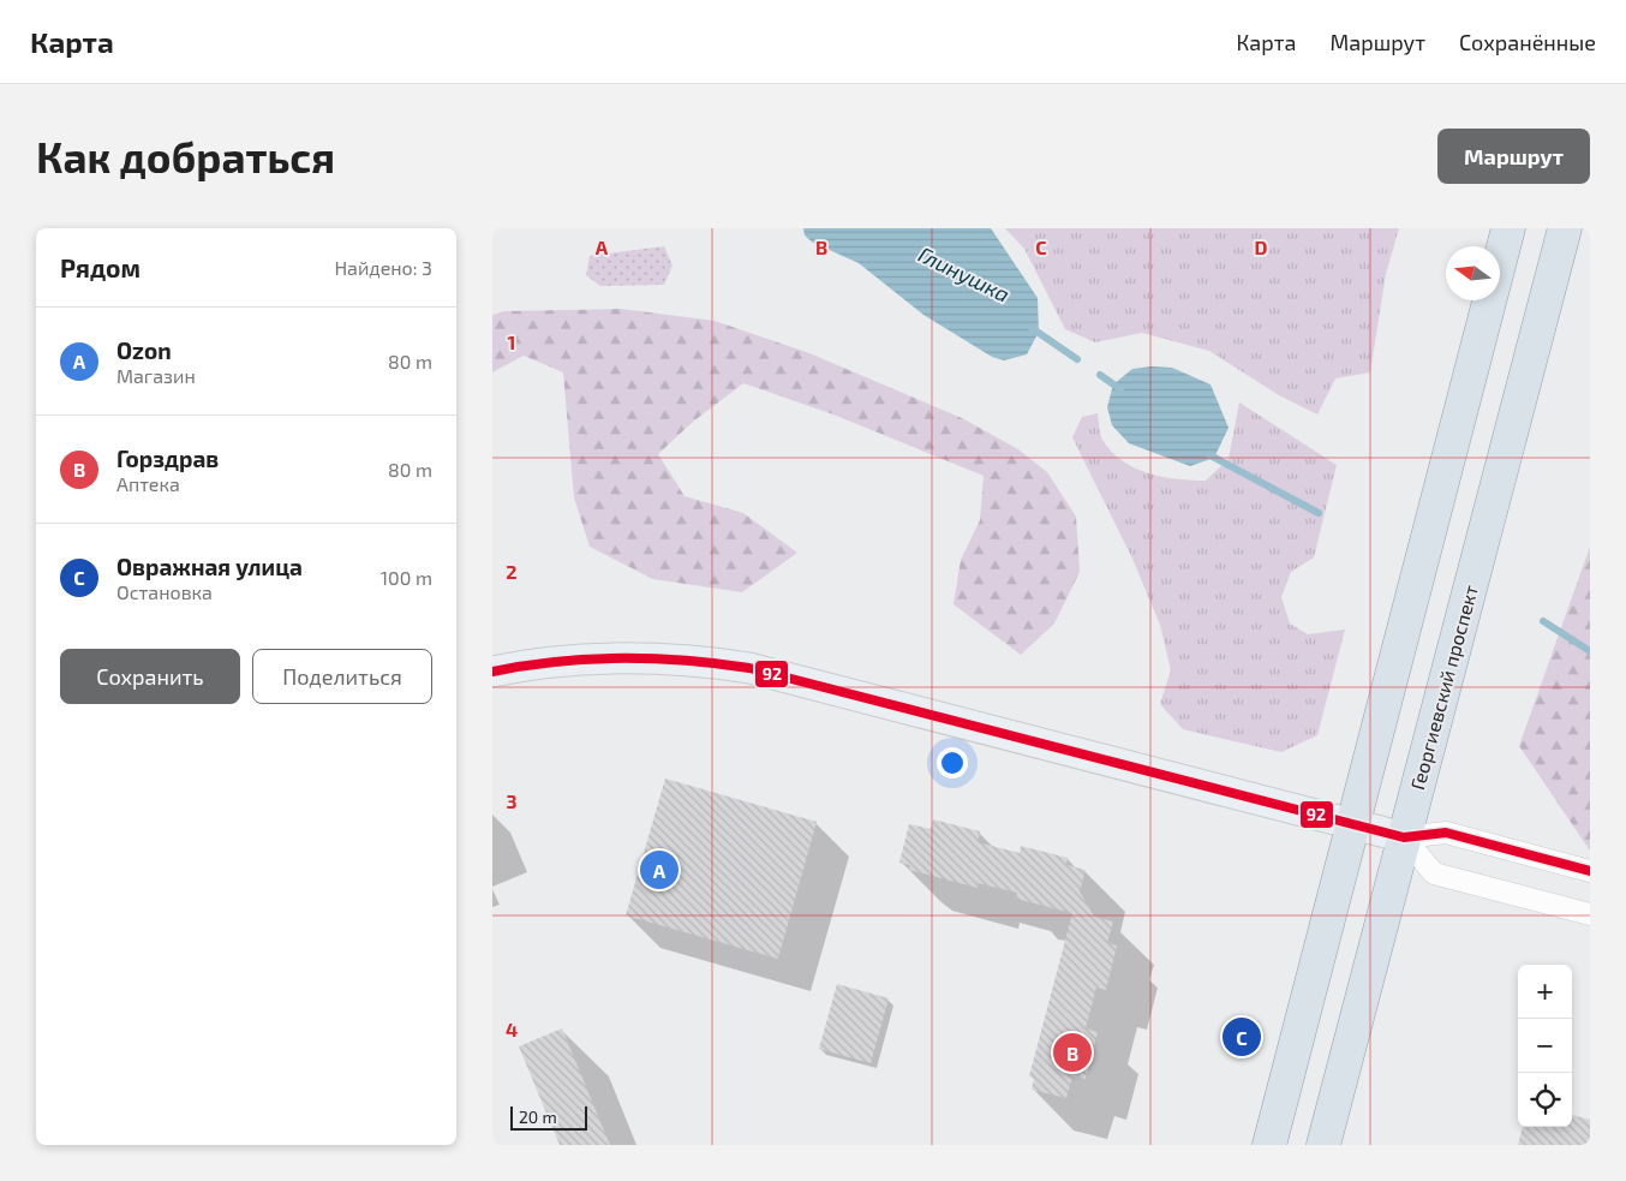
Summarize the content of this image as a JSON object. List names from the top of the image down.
{
  "streets": {
    "main road": ["Георгиевский проспект"]
  },
  "water": ["Глинушка"],
  "lines": ["transit line 92"],
  "scale_bar": "20 m",
  "north": "left",
  "page": {
    "header": "Карта",
    "nav": ["Карта", "Маршрут", "Сохранённые"],
    "buttons": [
      "Маршрут",
      ["Сохранить", "Поделиться"]
    ],
    "title": "Как добраться",
    "heading": ["Рядом", "Найдено: 3"],
    "list": [
      {
        "mark": "A",
        "name": "Ozon",
        "note": "Магазин",
        "value": "80 m"
      },
      {
        "mark": "B",
        "name": "Горздрав",
        "note": "Аптека",
        "value": "80 m"
      },
      {
        "mark": "C",
        "name": "Овражная улица",
        "note": "Остановка",
        "value": "100 m"
      }
    ],
    "pins": ["A", "C", "B"],
    "map_buttons": ["+", "−"],
    "scale": "20 m"
  },
  "grid": {
    "columns": [
      "A",
      "B",
      "C",
      "D"
    ],
    "rows": [
      "1",
      "2",
      "3",
      "4"
    ]
  }
}
